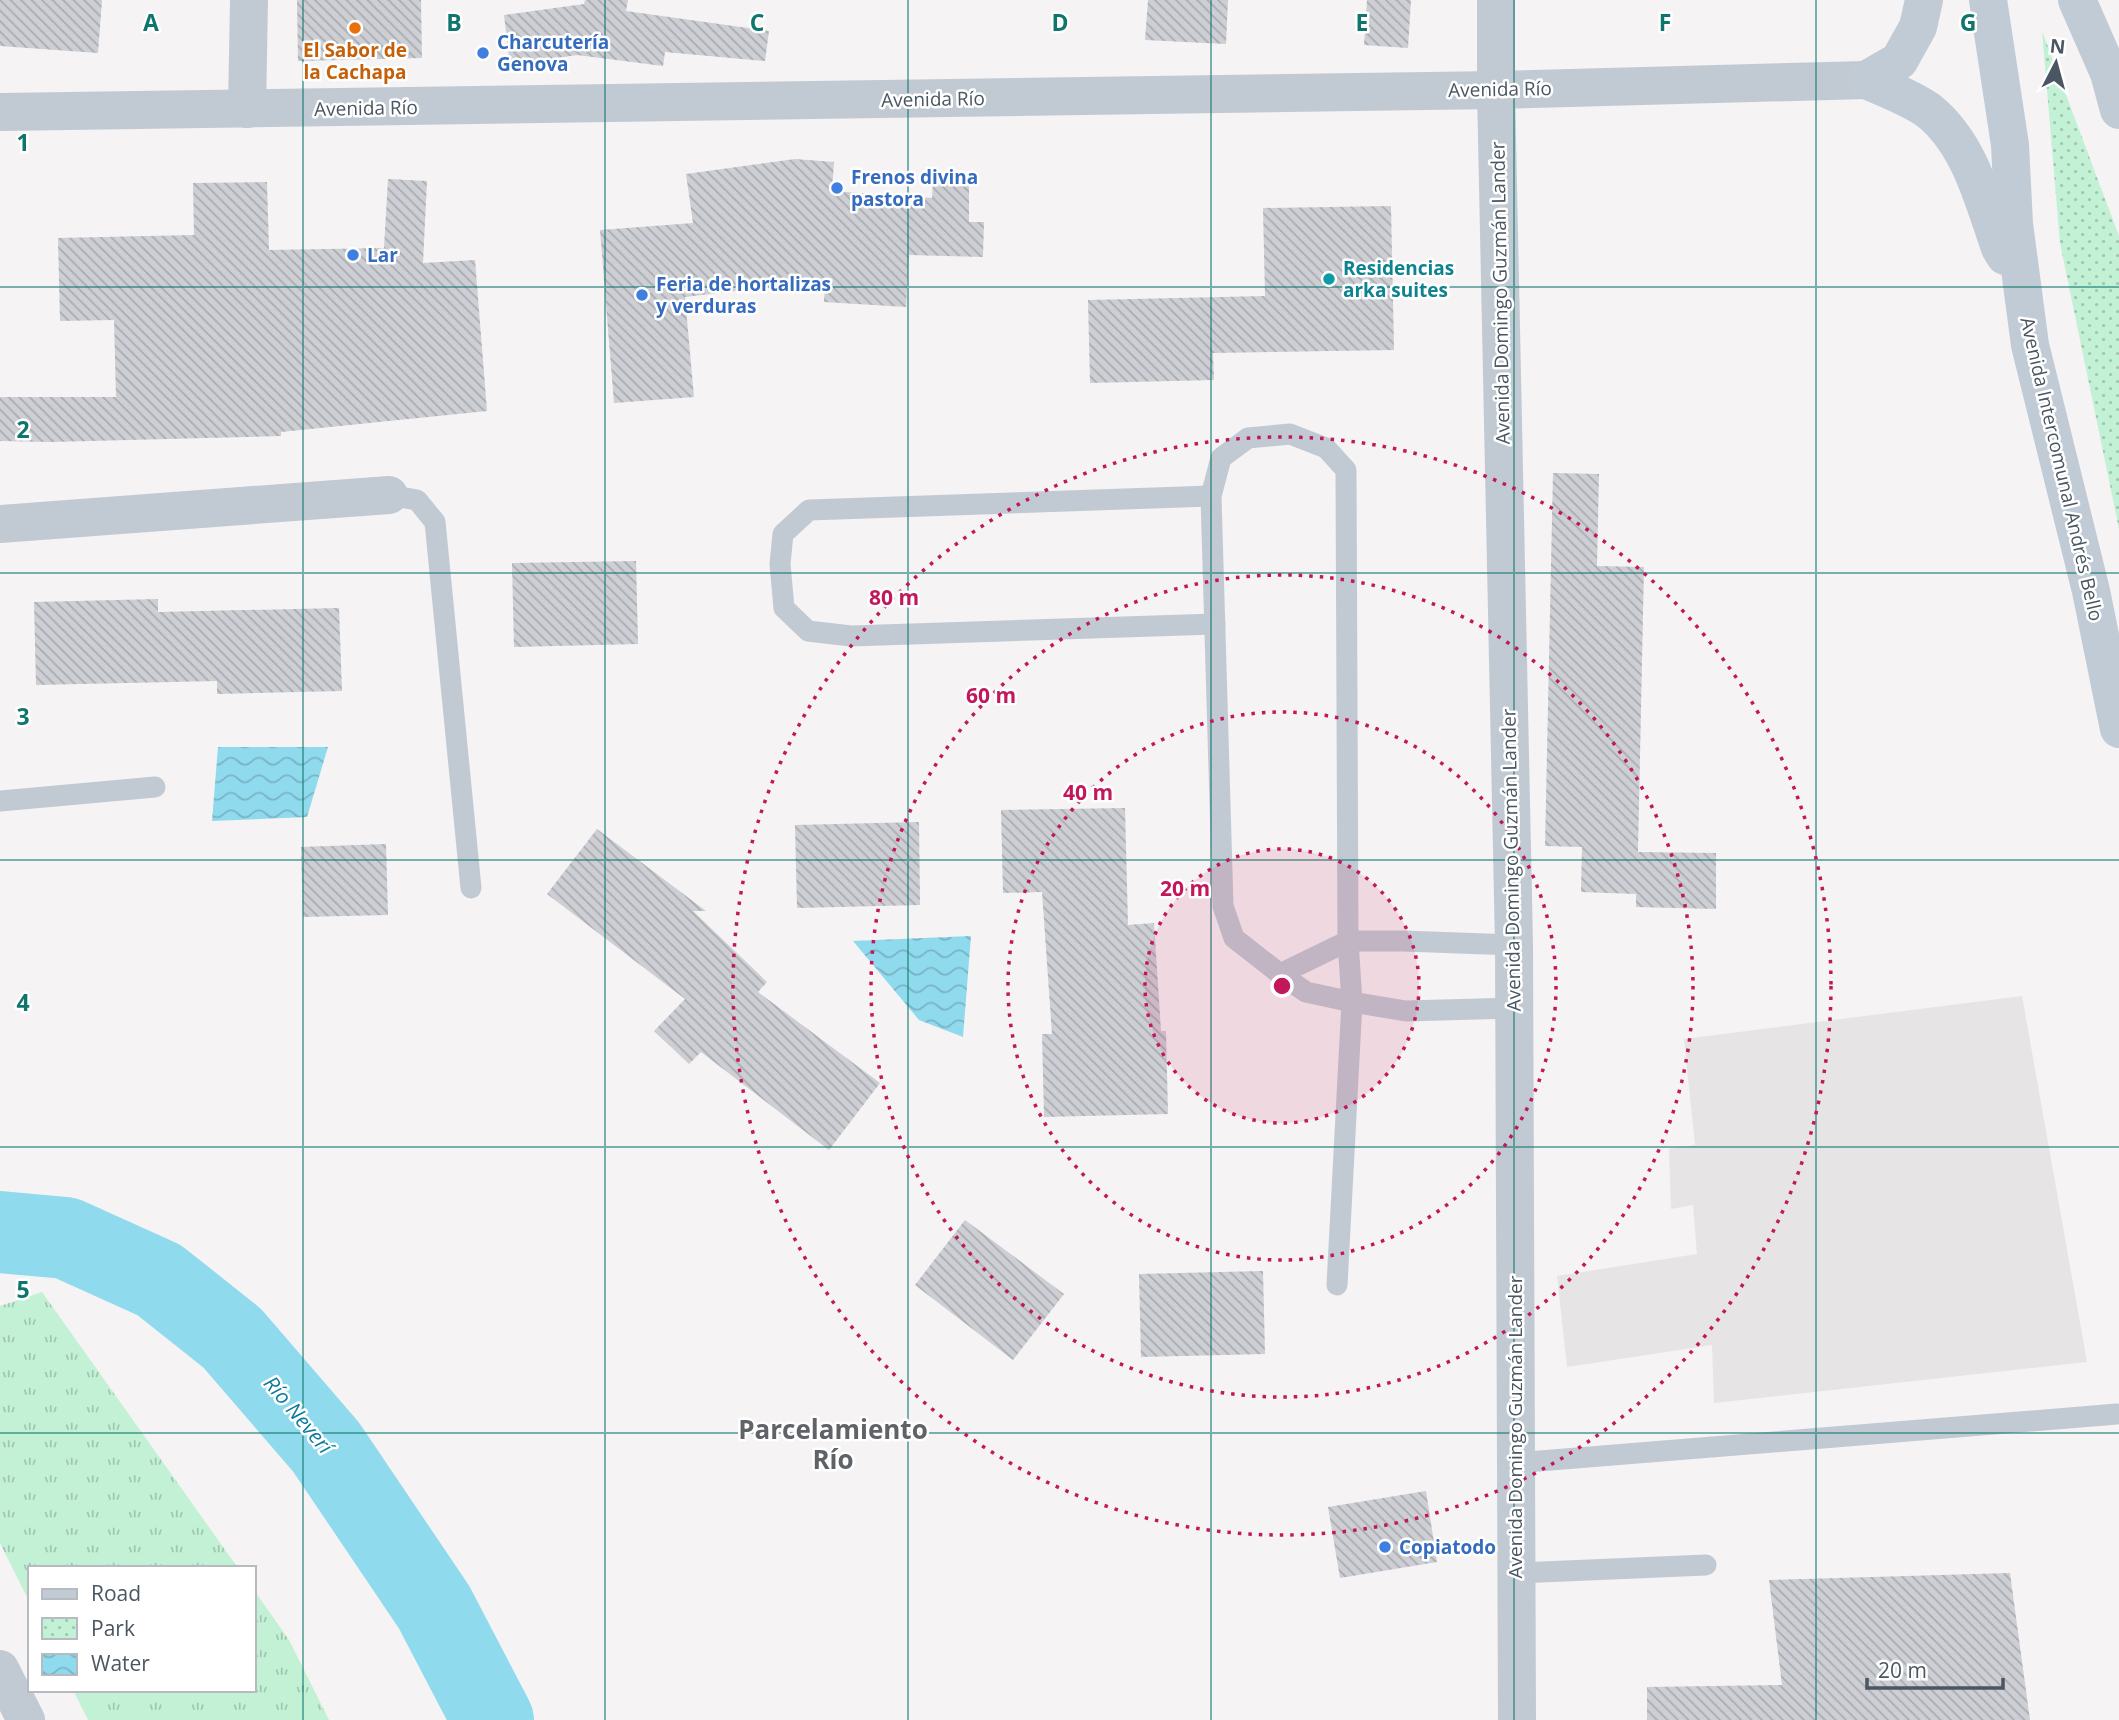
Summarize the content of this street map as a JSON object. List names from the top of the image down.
{
  "streets": {
    "main road": ["Avenida Intercomunal Andrés Bello"],
    "street": ["Avenida Río", "Avenida Domingo Guzmán Lander"]
  },
  "crossings": [
    ["Avenida Río", "Avenida Domingo Guzmán Lander"]
  ],
  "districts": ["Parcelamiento Río"],
  "water": ["Río Neverí"],
  "places": [
    "El Sabor de la Cachapa",
    "Charcutería Genova",
    "Frenos divina pastora",
    "Lar",
    "Residencias arka suites",
    "Feria de hortalizas y verduras",
    "Copiatodo"
  ],
  "legend": ["Road", "Park", "Water"],
  "scale_bar": "20 m",
  "north": "top",
  "grid": {
    "columns": [
      "A",
      "B",
      "C",
      "D",
      "E",
      "F",
      "G"
    ],
    "rows": [
      "1",
      "2",
      "3",
      "4",
      "5"
    ]
  },
  "rings": [
    "80 m",
    "60 m",
    "40 m",
    "20 m"
  ]
}
